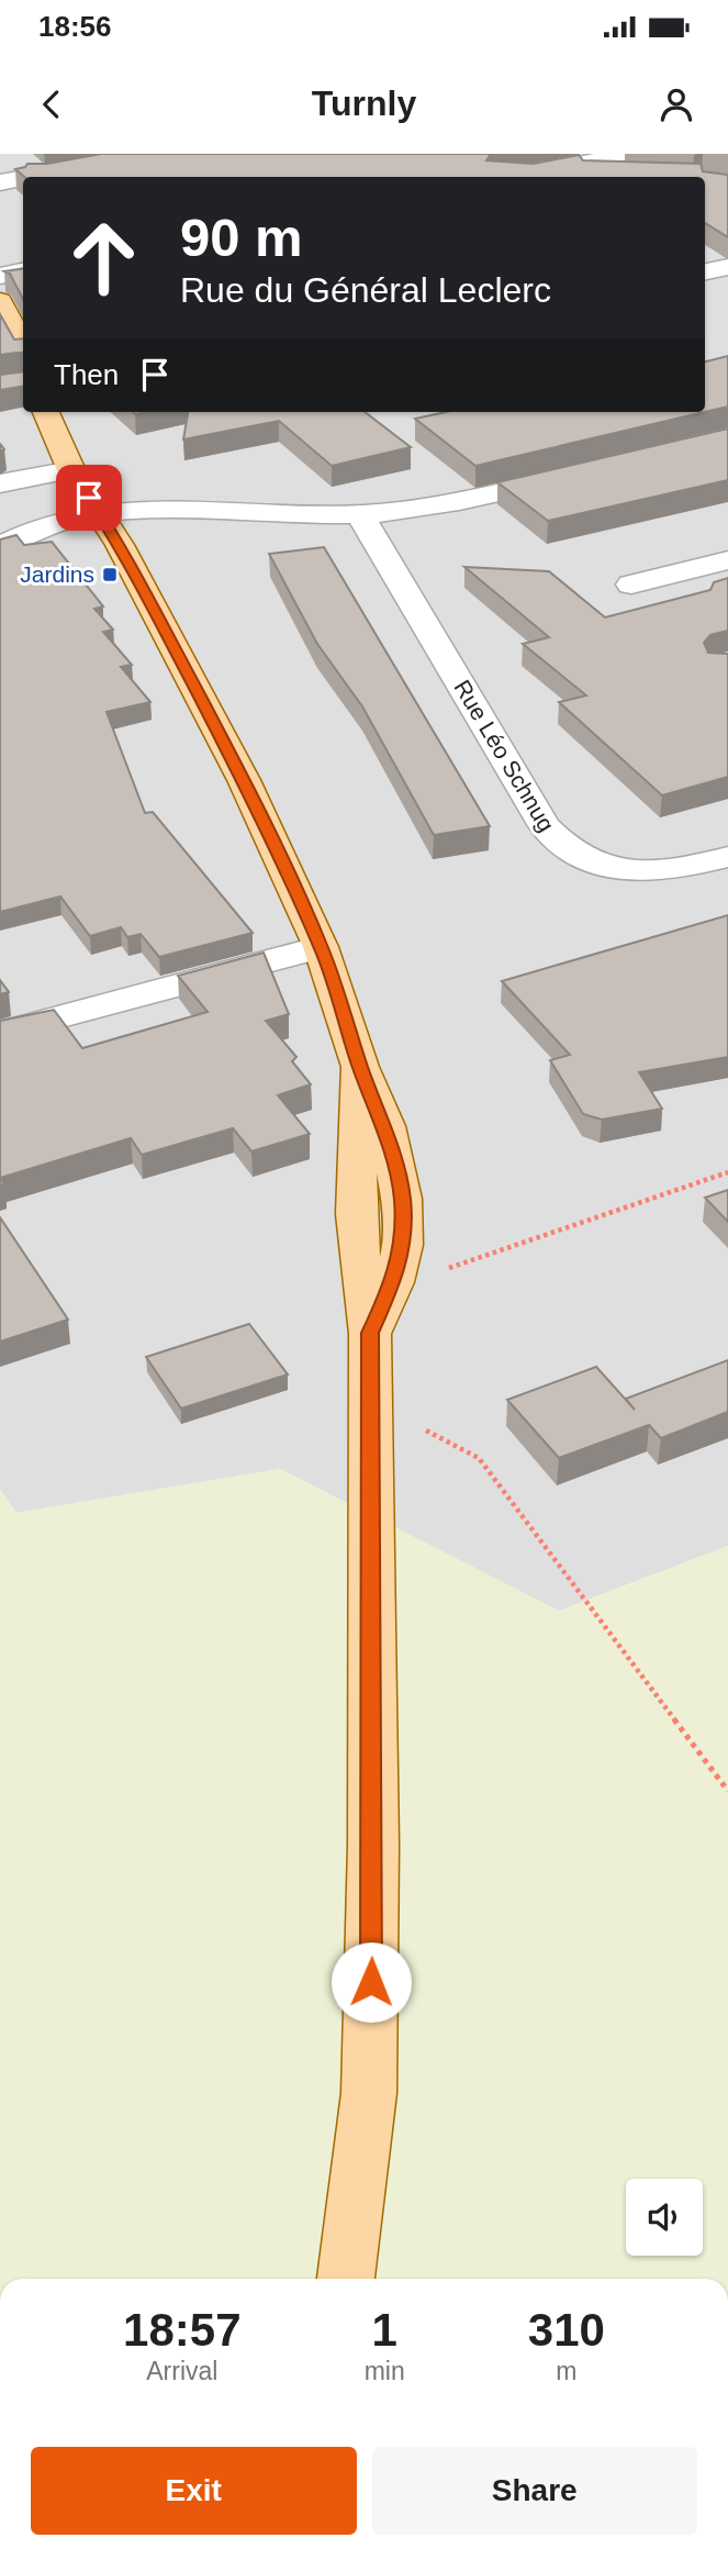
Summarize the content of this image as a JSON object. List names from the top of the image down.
{
  "streets": {
    "street": ["Rue Léo Schnug"]
  },
  "places": {
    "transit": ["Jardins"]
  },
  "page": {
    "status": "18:56",
    "header": "Turnly",
    "turn": ["90 m", "Rue du Général Leclerc"],
    "then": "Then",
    "eta": [
      "18:57",
      "Arrival",
      "1",
      "min",
      "310",
      "m"
    ],
    "buttons": ["Exit", "Share"]
  }
}
